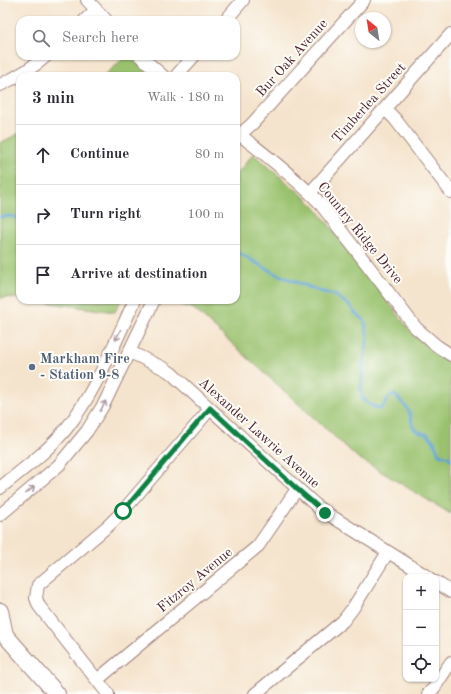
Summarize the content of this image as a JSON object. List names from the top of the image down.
{
  "streets": {
    "street": [
      "Bur Oak Avenue",
      "Timberlea Street",
      "Country Ridge Drive",
      "Alexander Lawrie Avenue",
      "Fitzroy Avenue"
    ]
  },
  "crossings": [
    ["Timberlea Street", "Country Ridge Drive"],
    ["Alexander Lawrie Avenue", "Fitzroy Avenue"]
  ],
  "places": ["Markham Fire - Station 9-8"],
  "north": "top left",
  "page": {
    "search": "Search here",
    "heading": ["3 min", "Walk · 180 m"],
    "list": [
      ["Continue", "80 m"],
      ["Turn right", "100 m"],
      "Arrive at destination"
    ],
    "map_buttons": ["+", "−"]
  }
}
